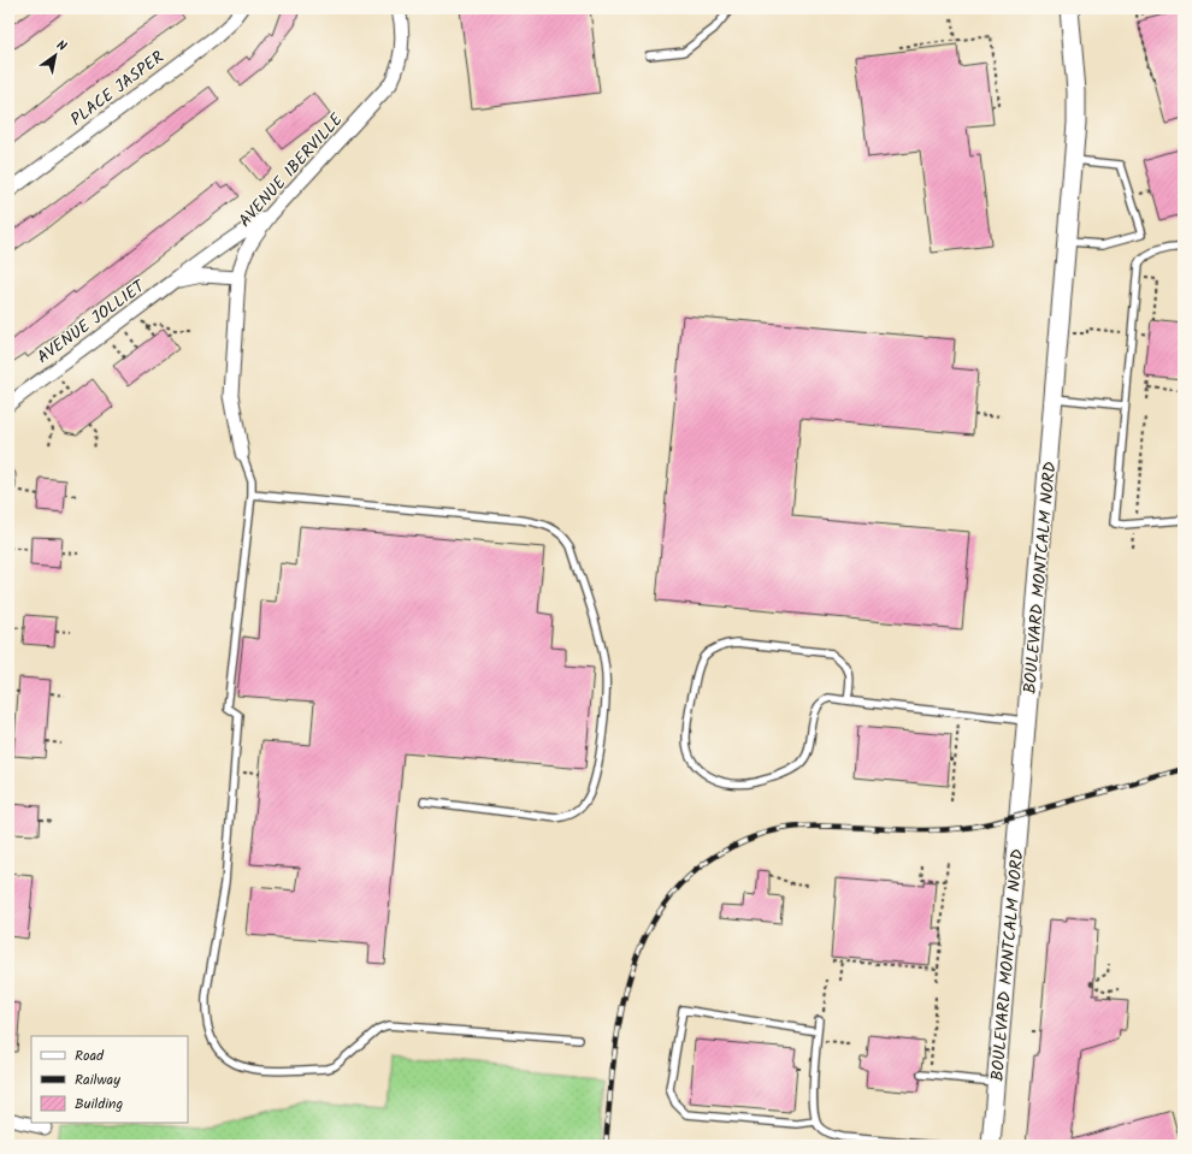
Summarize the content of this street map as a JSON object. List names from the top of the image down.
{
  "streets": {
    "street": [
      "PLACE JASPER",
      "AVENUE IBERVILLE",
      "AVENUE JOLLIET",
      "BOULEVARD MONTCALM NORD"
    ]
  },
  "crossings": [
    ["AVENUE IBERVILLE", "AVENUE JOLLIET"]
  ],
  "legend": ["Road", "Railway", "Building"],
  "north": "top right"
}
